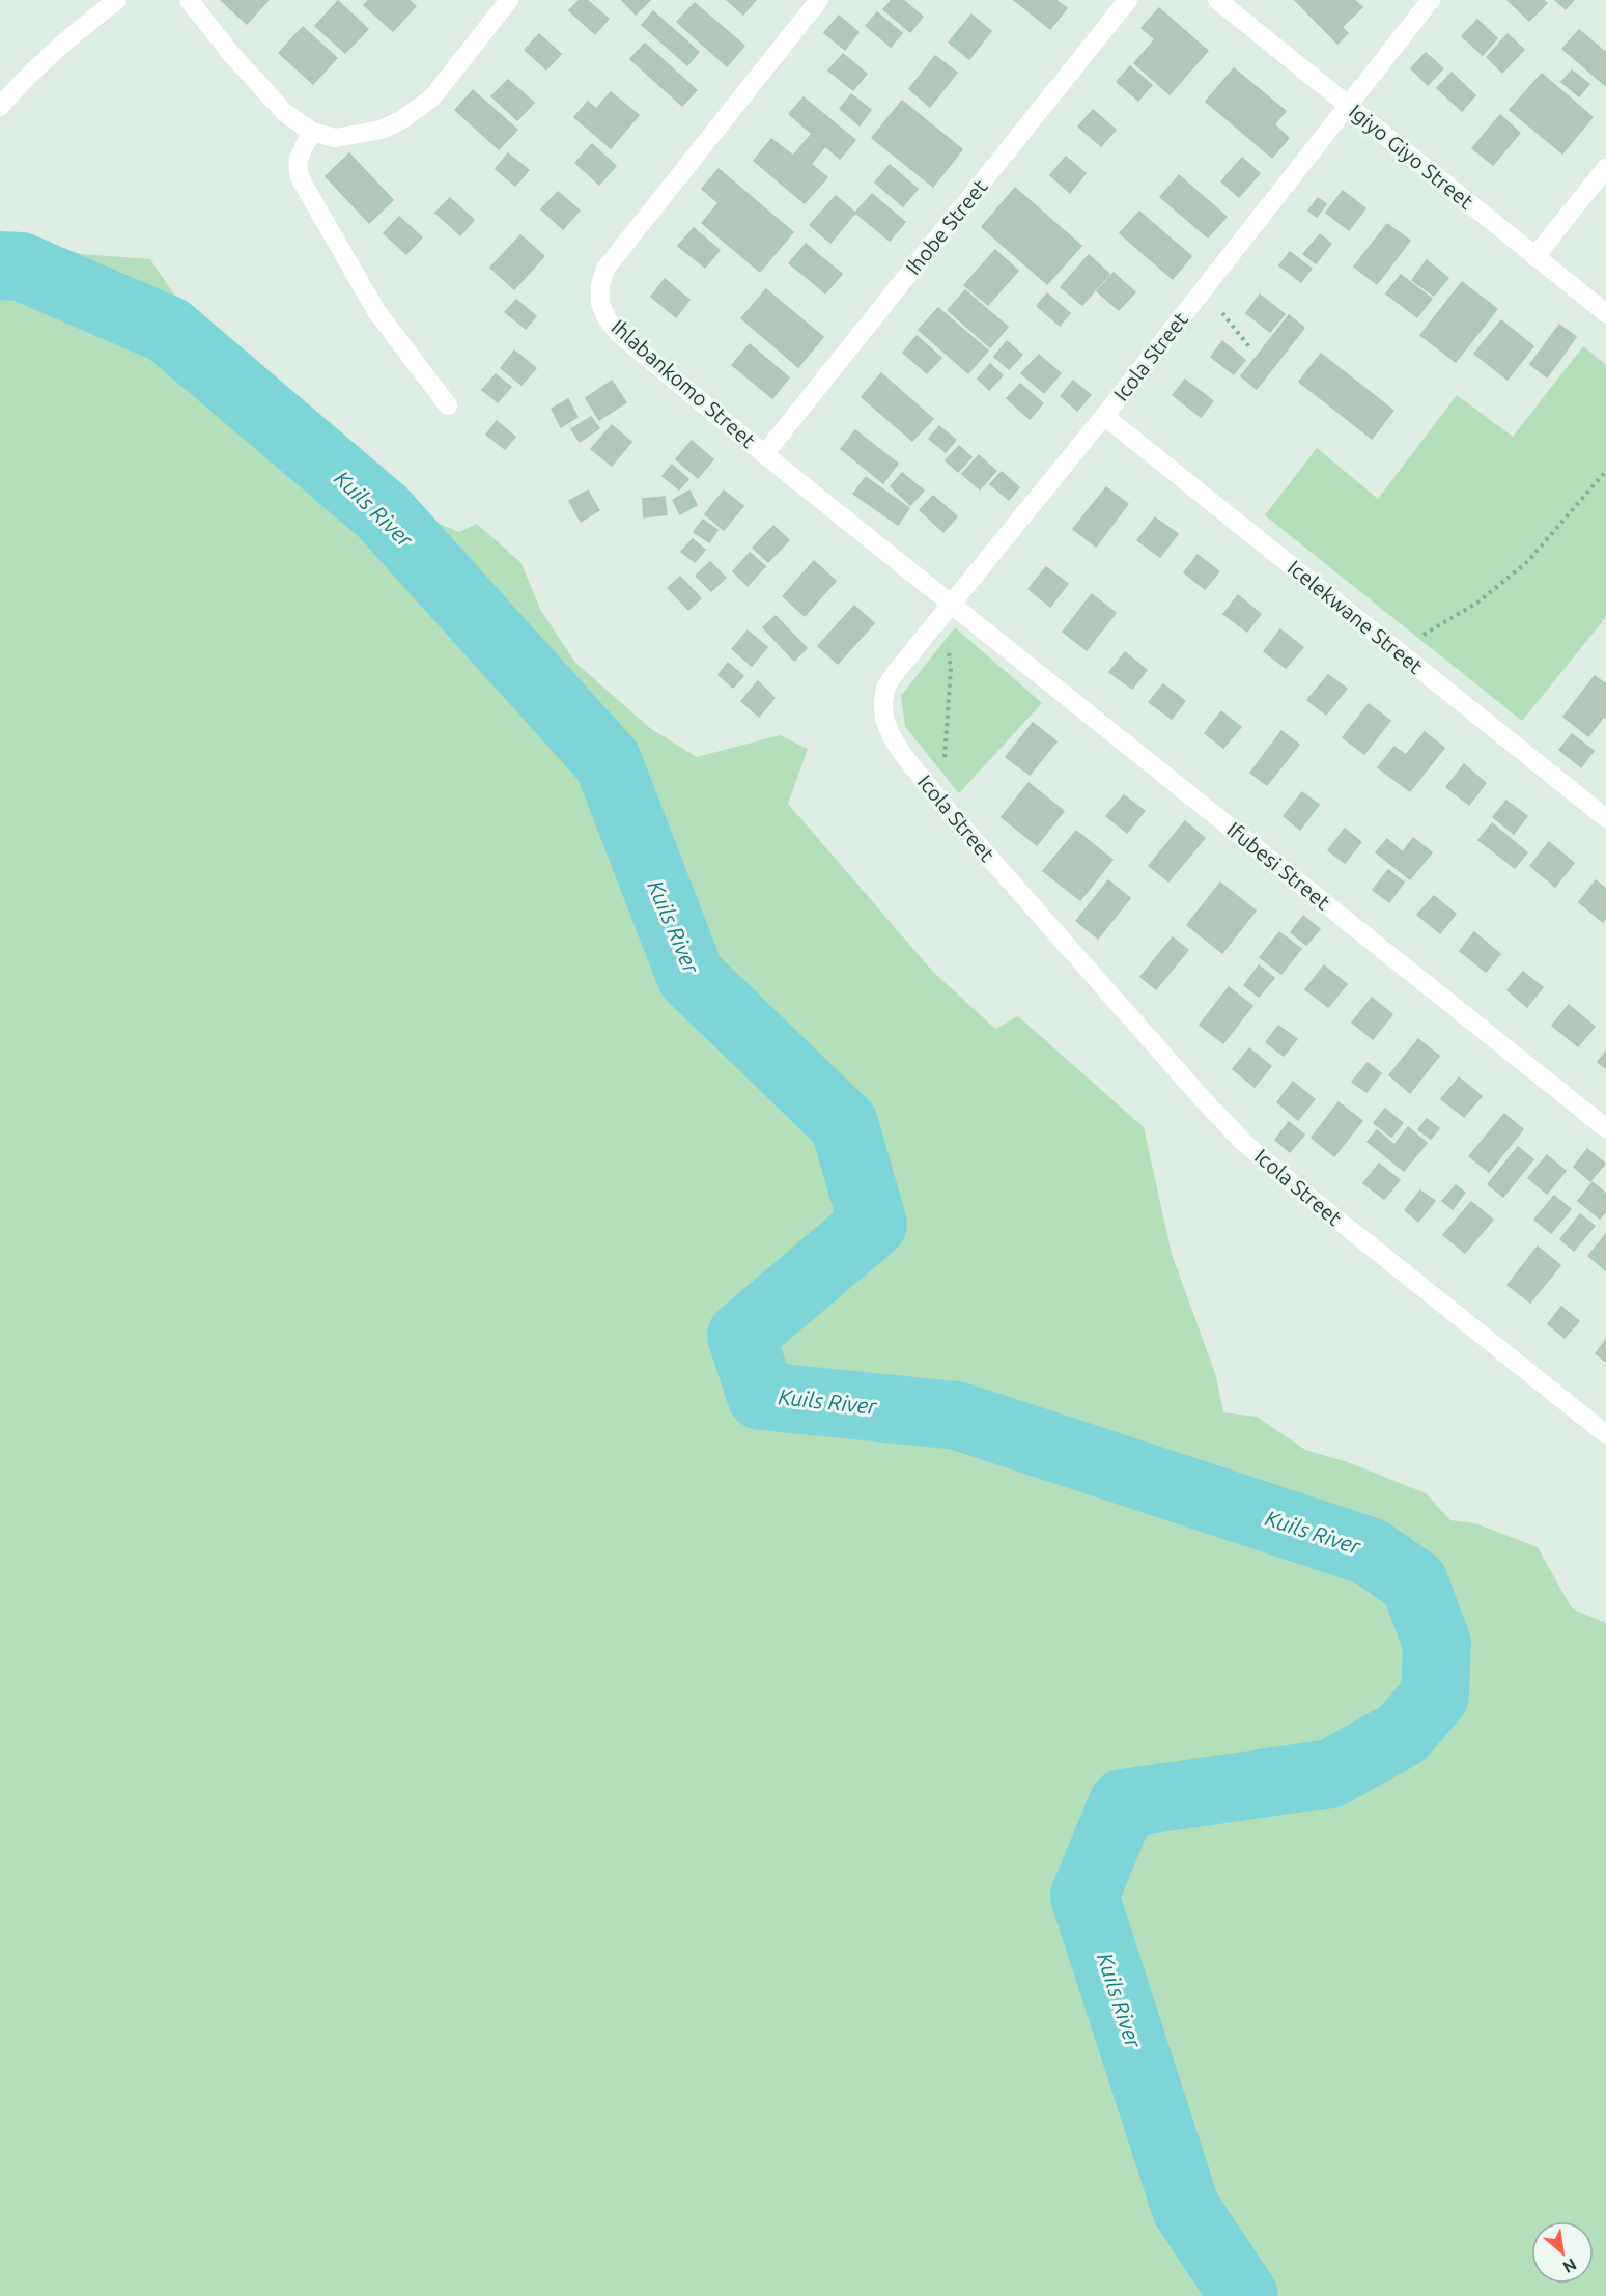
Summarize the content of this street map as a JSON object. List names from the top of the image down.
{
  "streets": {
    "street": [
      "Igiyo Giyo Street",
      "Ihobe Street",
      "Icola Street",
      "Ihlabankomo Street",
      "Icelekwane Street",
      "Ifubesi Street"
    ]
  },
  "crossings": [
    ["Igiyo Giyo Street", "Icola Street"],
    ["Ihobe Street", "Ihlabankomo Street"],
    ["Icola Street", "Ihlabankomo Street"],
    ["Icola Street", "Icelekwane Street"],
    ["Icola Street", "Ifubesi Street"],
    ["Ihlabankomo Street", "Ifubesi Street"]
  ],
  "water": ["Kuils River"],
  "north": "bottom right"
}
